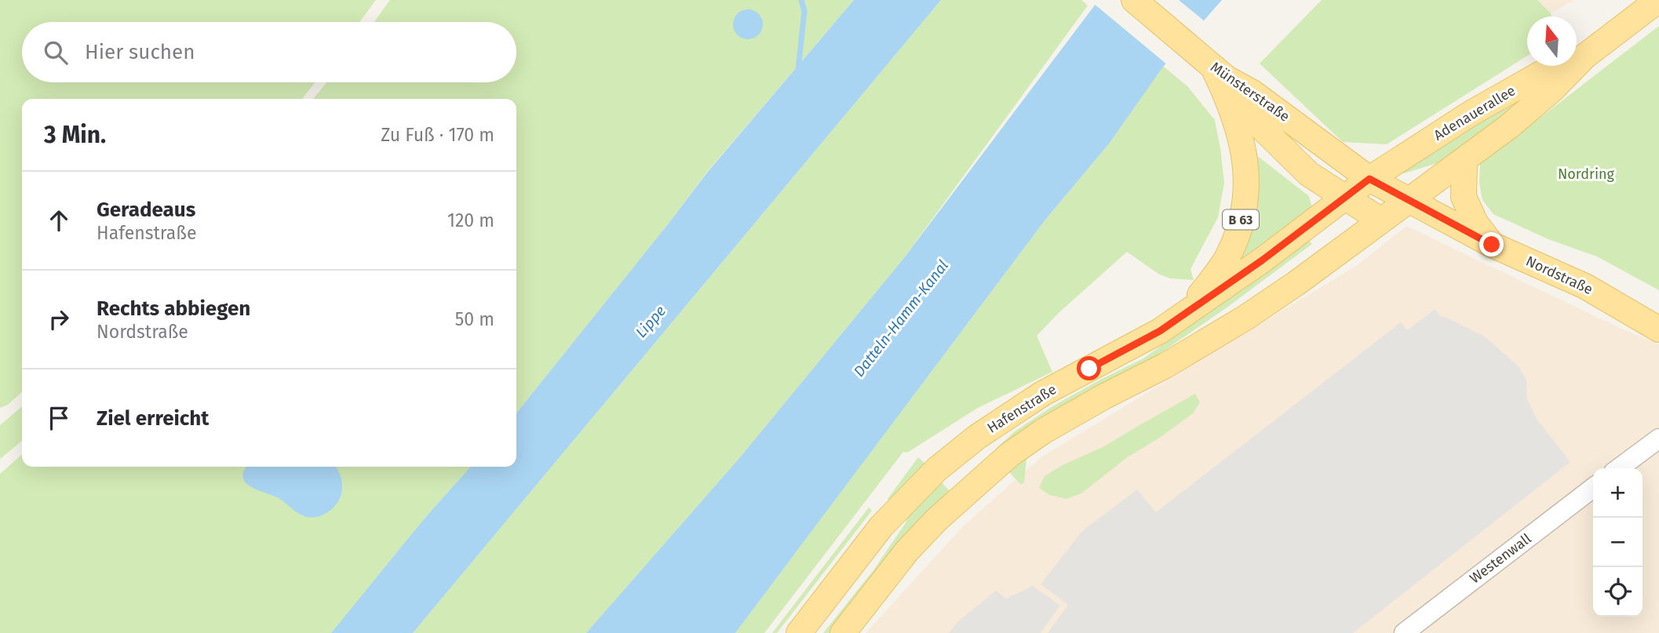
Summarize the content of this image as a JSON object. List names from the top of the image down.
{
  "streets": {
    "main road": [
      "Münsterstraße",
      "Adenauerallee",
      "B 63",
      "Nordstraße",
      "Hafenstraße"
    ],
    "street": ["Westenwall"]
  },
  "crossings": [
    ["Münsterstraße", "Adenauerallee"],
    ["Münsterstraße", "B 63"],
    ["Münsterstraße", "Nordstraße"],
    ["Münsterstraße", "Hafenstraße"],
    ["Adenauerallee", "Nordstraße"],
    ["Adenauerallee", "Hafenstraße"],
    ["B 63", "Hafenstraße"],
    ["Nordstraße", "Hafenstraße"]
  ],
  "water": ["Datteln-Hamm-Kanal", "Lippe"],
  "parks": ["Nordring"],
  "north": "top",
  "page": {
    "search": "Hier suchen",
    "heading": ["3 Min.", "Zu Fuß · 170 m"],
    "list": [
      ["Geradeaus", "Hafenstraße", "120 m"],
      ["Rechts abbiegen", "Nordstraße", "50 m"],
      "Ziel erreicht"
    ],
    "map_buttons": ["+", "−"]
  }
}
